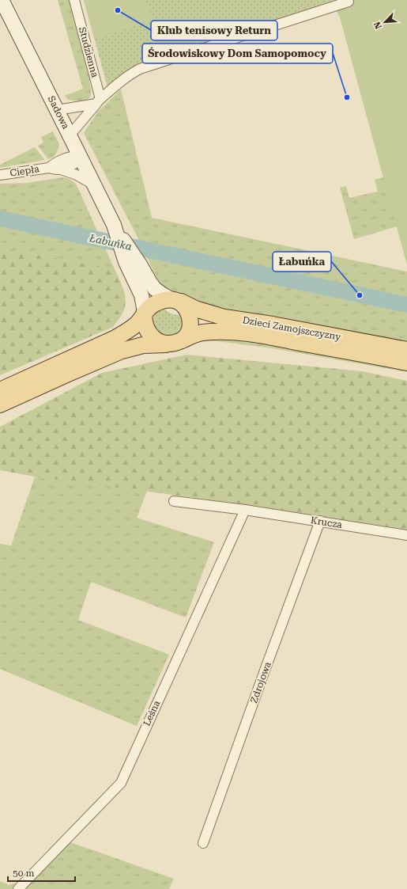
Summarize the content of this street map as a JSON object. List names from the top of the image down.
{
  "streets": {
    "main road": ["Sadowa", "Dzieci Zamojszczyzny"],
    "street": [
      "Studzienna",
      "Ciepła",
      "Krucza",
      "Zdrojowa",
      "Leśna"
    ]
  },
  "crossings": [
    ["Sadowa", "Ciepła"],
    ["Sadowa", "Dzieci Zamojszczyzny"],
    ["Krucza", "Zdrojowa"],
    ["Krucza", "Leśna"]
  ],
  "water": ["Łabuńka"],
  "places": ["Klub tenisowy Return", "Środowiskowy Dom Samopomocy", "Łabuńka"],
  "scale_bar": "50 m",
  "north": "bottom left"
}
